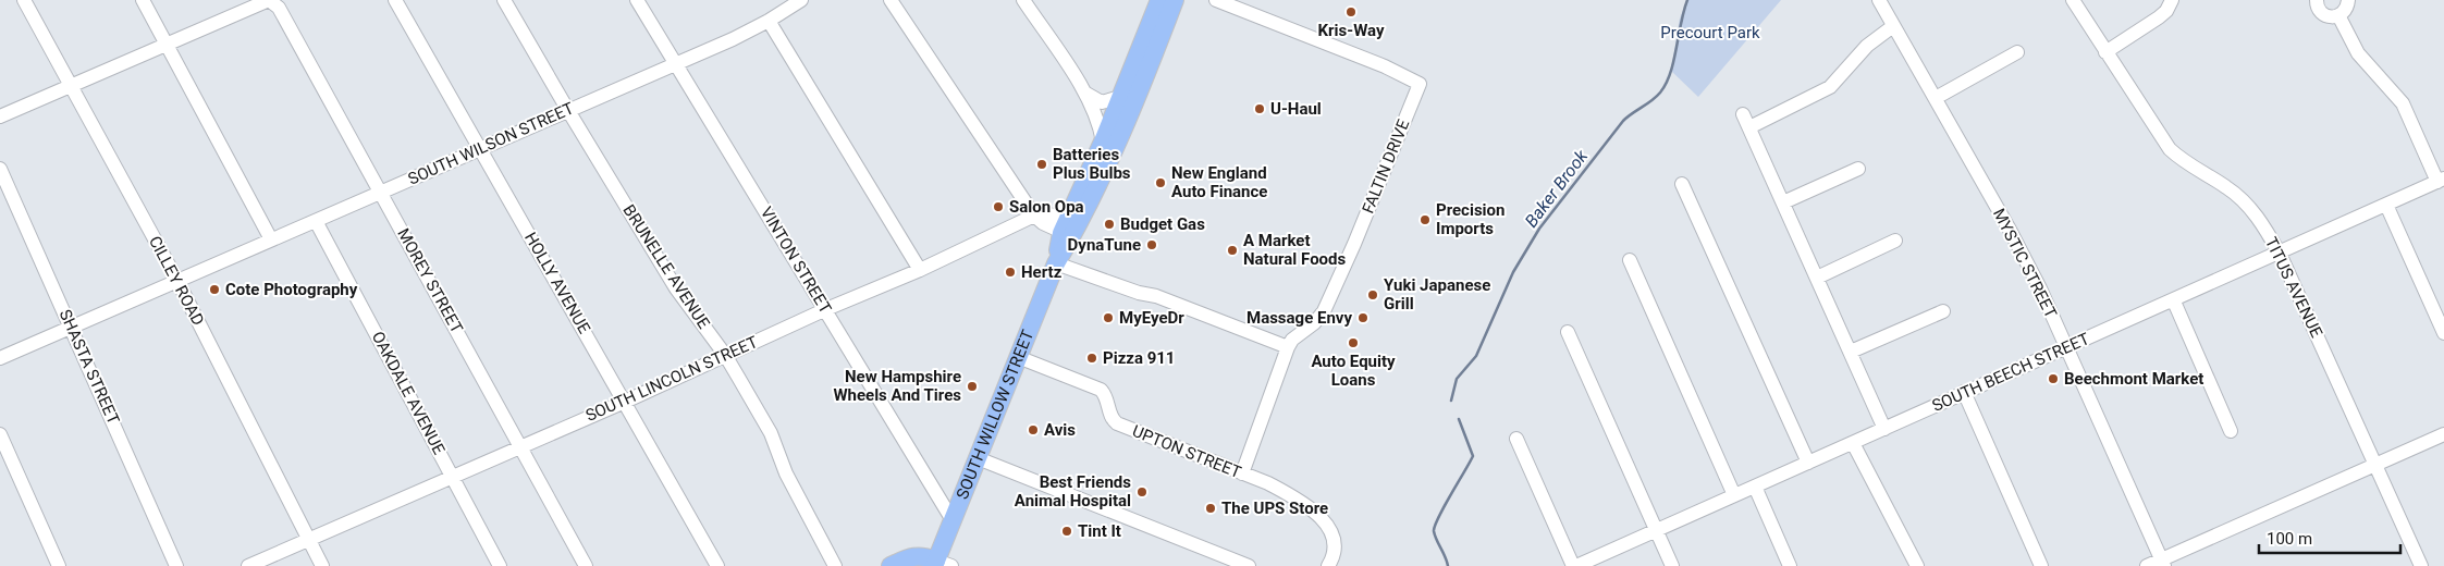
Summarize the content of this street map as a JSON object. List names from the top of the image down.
{
  "streets": {
    "main road": ["SOUTH WILLOW STREET"],
    "street": [
      "SOUTH WILSON STREET",
      "FALTIN DRIVE",
      "VINTON STREET",
      "MYSTIC STREET",
      "BRUNELLE AVENUE",
      "CILLEY ROAD",
      "MOREY STREET",
      "HOLLY AVENUE",
      "TITUS AVENUE",
      "SHASTA STREET",
      "SOUTH BEECH STREET",
      "SOUTH LINCOLN STREET",
      "OAKDALE AVENUE",
      "UPTON STREET"
    ]
  },
  "crossings": [
    ["SOUTH WILSON STREET", "VINTON STREET"],
    ["SOUTH WILSON STREET", "BRUNELLE AVENUE"],
    ["SOUTH WILSON STREET", "CILLEY ROAD"],
    ["SOUTH WILSON STREET", "MOREY STREET"],
    ["SOUTH WILSON STREET", "HOLLY AVENUE"],
    ["SOUTH WILSON STREET", "SHASTA STREET"],
    ["SOUTH WILSON STREET", "OAKDALE AVENUE"],
    ["FALTIN DRIVE", "UPTON STREET"],
    ["VINTON STREET", "SOUTH LINCOLN STREET"],
    ["VINTON STREET", "SOUTH WILLOW STREET"],
    ["MYSTIC STREET", "SOUTH BEECH STREET"],
    ["BRUNELLE AVENUE", "SOUTH LINCOLN STREET"],
    ["CILLEY ROAD", "SOUTH LINCOLN STREET"],
    ["MOREY STREET", "SOUTH LINCOLN STREET"],
    ["HOLLY AVENUE", "SOUTH LINCOLN STREET"],
    ["TITUS AVENUE", "SOUTH BEECH STREET"],
    ["SOUTH LINCOLN STREET", "OAKDALE AVENUE"],
    ["SOUTH LINCOLN STREET", "SOUTH WILLOW STREET"],
    ["SOUTH WILLOW STREET", "UPTON STREET"]
  ],
  "water": ["Baker Brook"],
  "parks": ["Precourt Park"],
  "places": [
    "Kris-Way",
    "U-Haul",
    "Batteries Plus Bulbs",
    "New England Auto Finance",
    "Salon Opa",
    "Precision Imports",
    "Budget Gas",
    "DynaTune",
    "A Market Natural Foods",
    "Hertz",
    "Cote Photography",
    "Yuki Japanese Grill",
    "MyEyeDr",
    "Massage Envy",
    "Auto Equity Loans",
    "Pizza 911",
    "Beechmont Market",
    "New Hampshire Wheels And Tires",
    "Avis",
    "Best Friends Animal Hospital",
    "The UPS Store",
    "Tint It"
  ],
  "scale_bar": "100 m"
}
